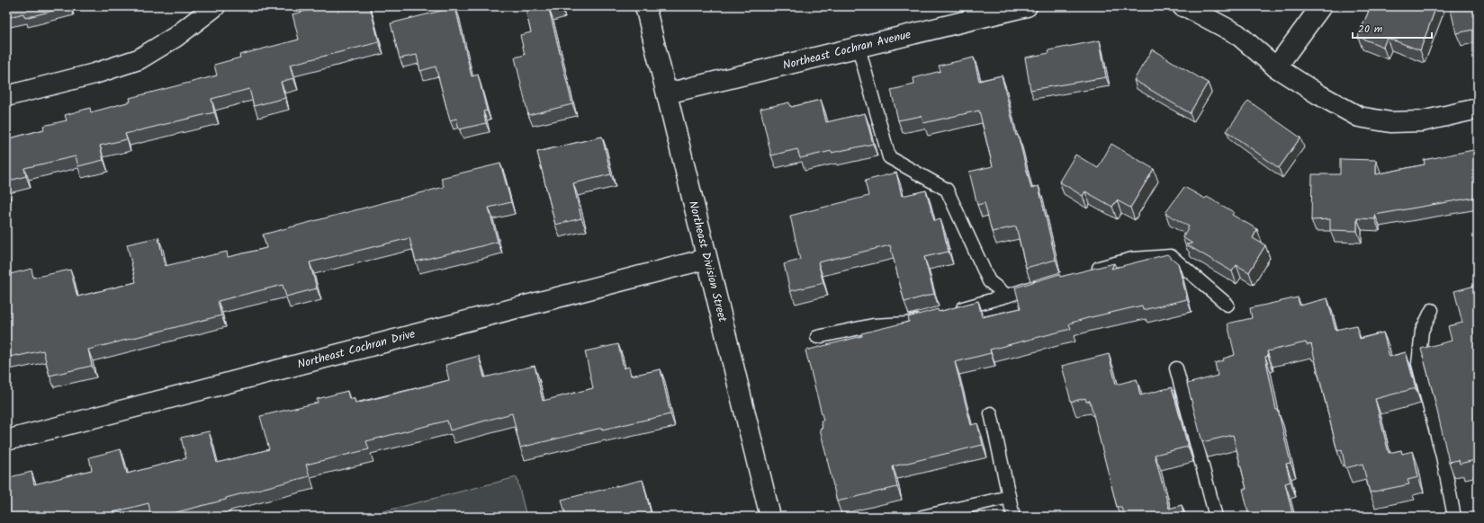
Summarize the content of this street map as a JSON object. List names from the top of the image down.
{
  "streets": {
    "street": ["Northeast Cochran Avenue", "Northeast Division Street", "Northeast Cochran Drive"]
  },
  "crossings": [
    ["Northeast Cochran Avenue", "Northeast Division Street"],
    ["Northeast Division Street", "Northeast Cochran Drive"]
  ],
  "scale_bar": "20 m"
}
